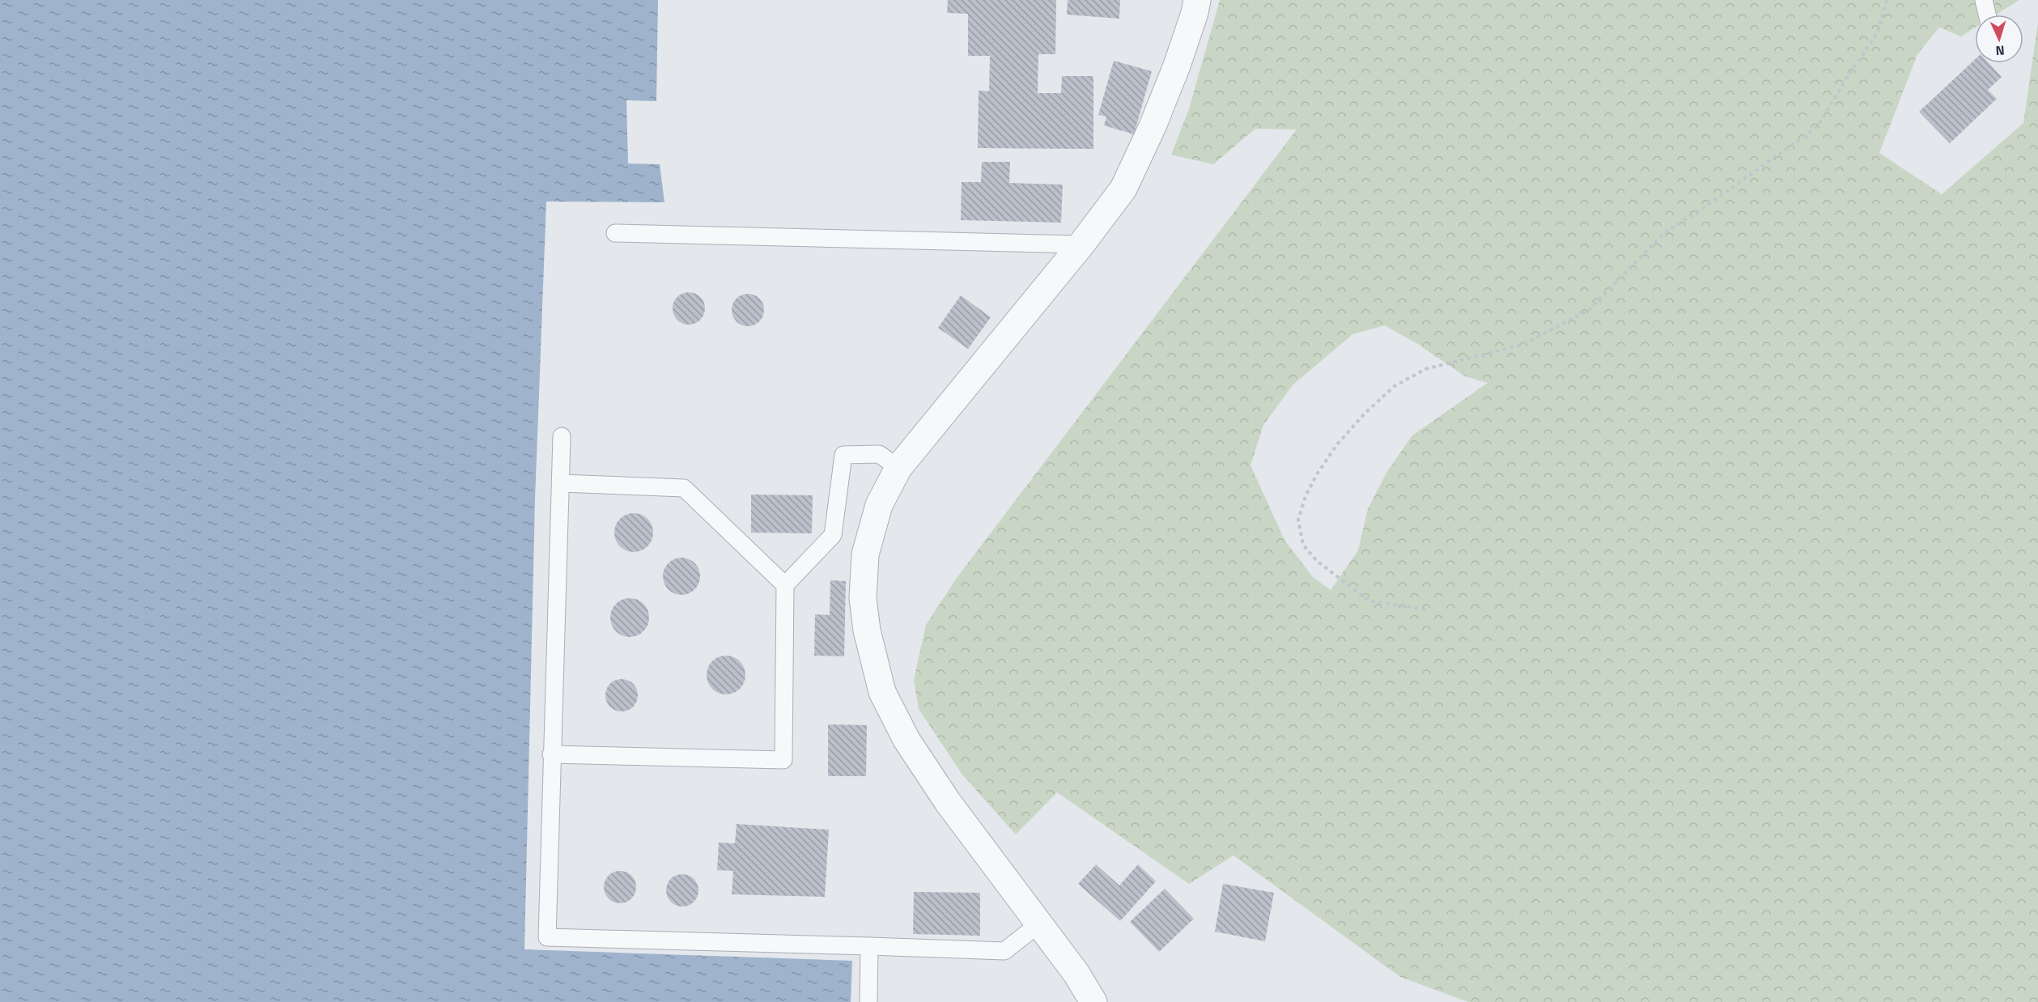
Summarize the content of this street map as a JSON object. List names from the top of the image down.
{
  "north": "bottom"
}
